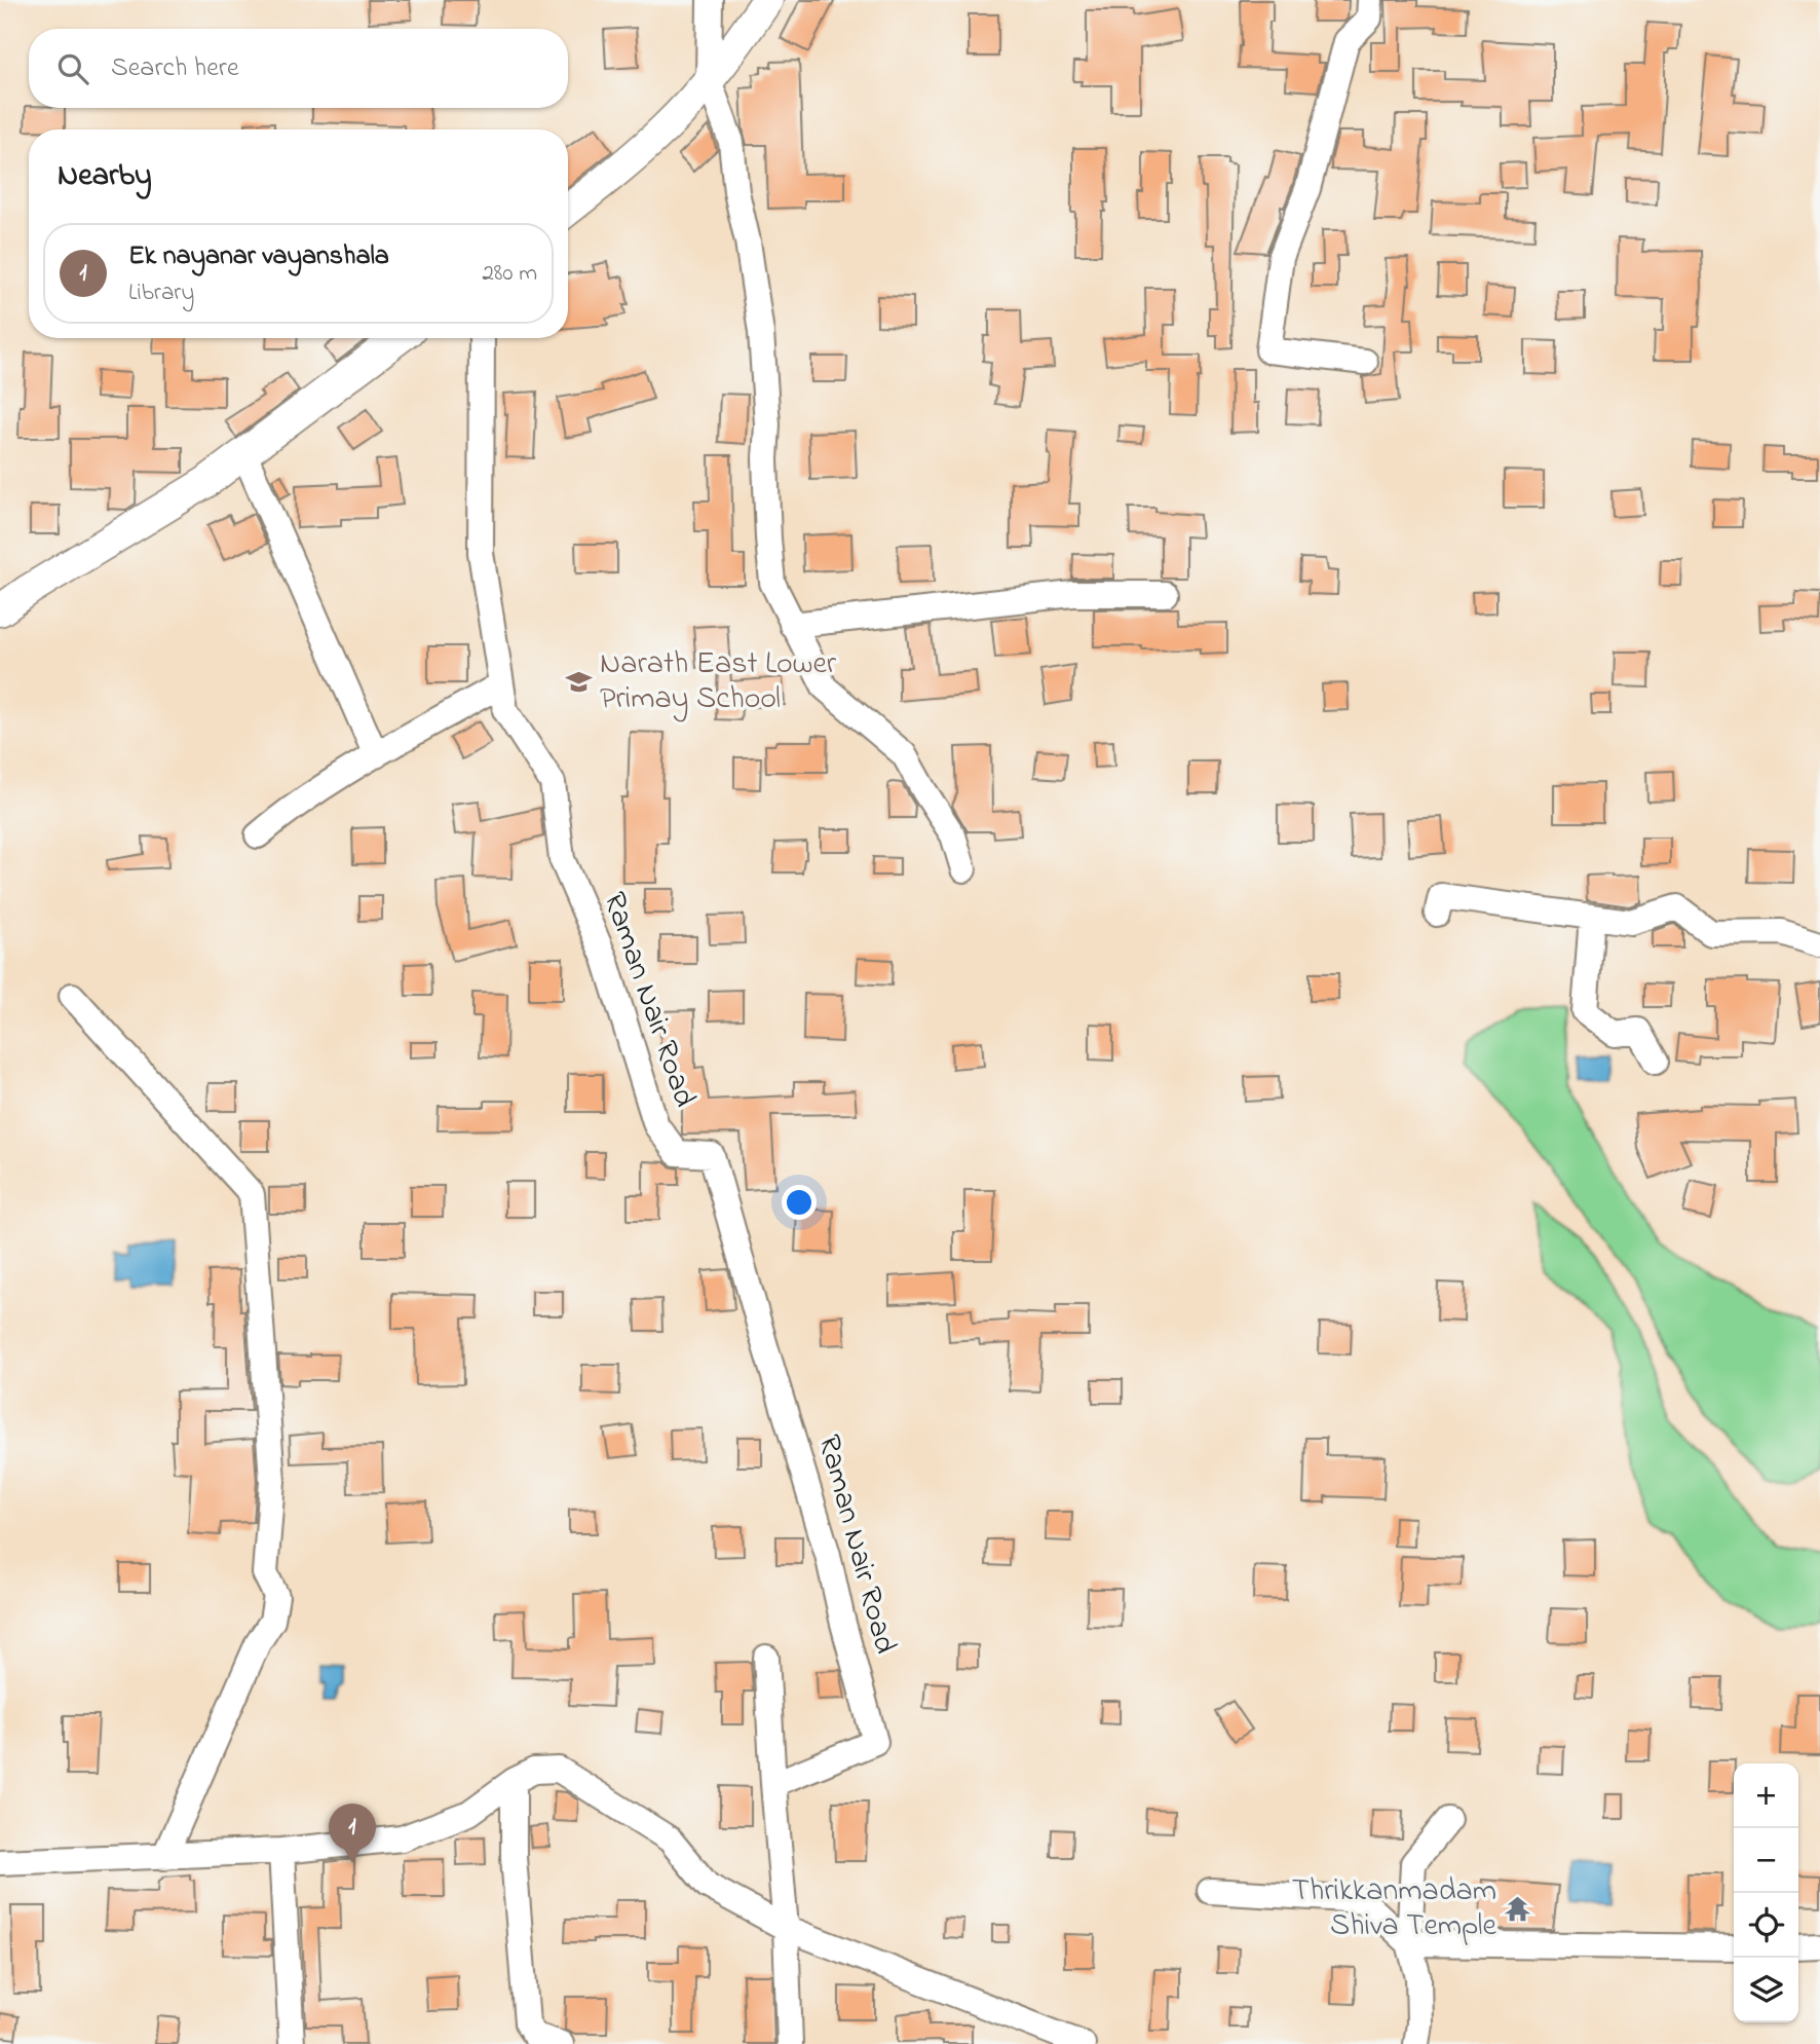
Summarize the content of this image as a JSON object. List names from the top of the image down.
{
  "streets": {
    "street": ["Raman Nair Road"]
  },
  "places": {
    "school or university": ["Narath East Lower Primay School"],
    "temple": ["Thrikkanmadam Shiva Temple"]
  },
  "page": {
    "search": "Search here",
    "heading": "Nearby",
    "list": [
      {
        "mark": "1",
        "name": "Ek nayanar vayanshala",
        "note": "Library",
        "value": "280 m"
      }
    ],
    "map_buttons": ["+", "−"],
    "pins": "1"
  }
}
